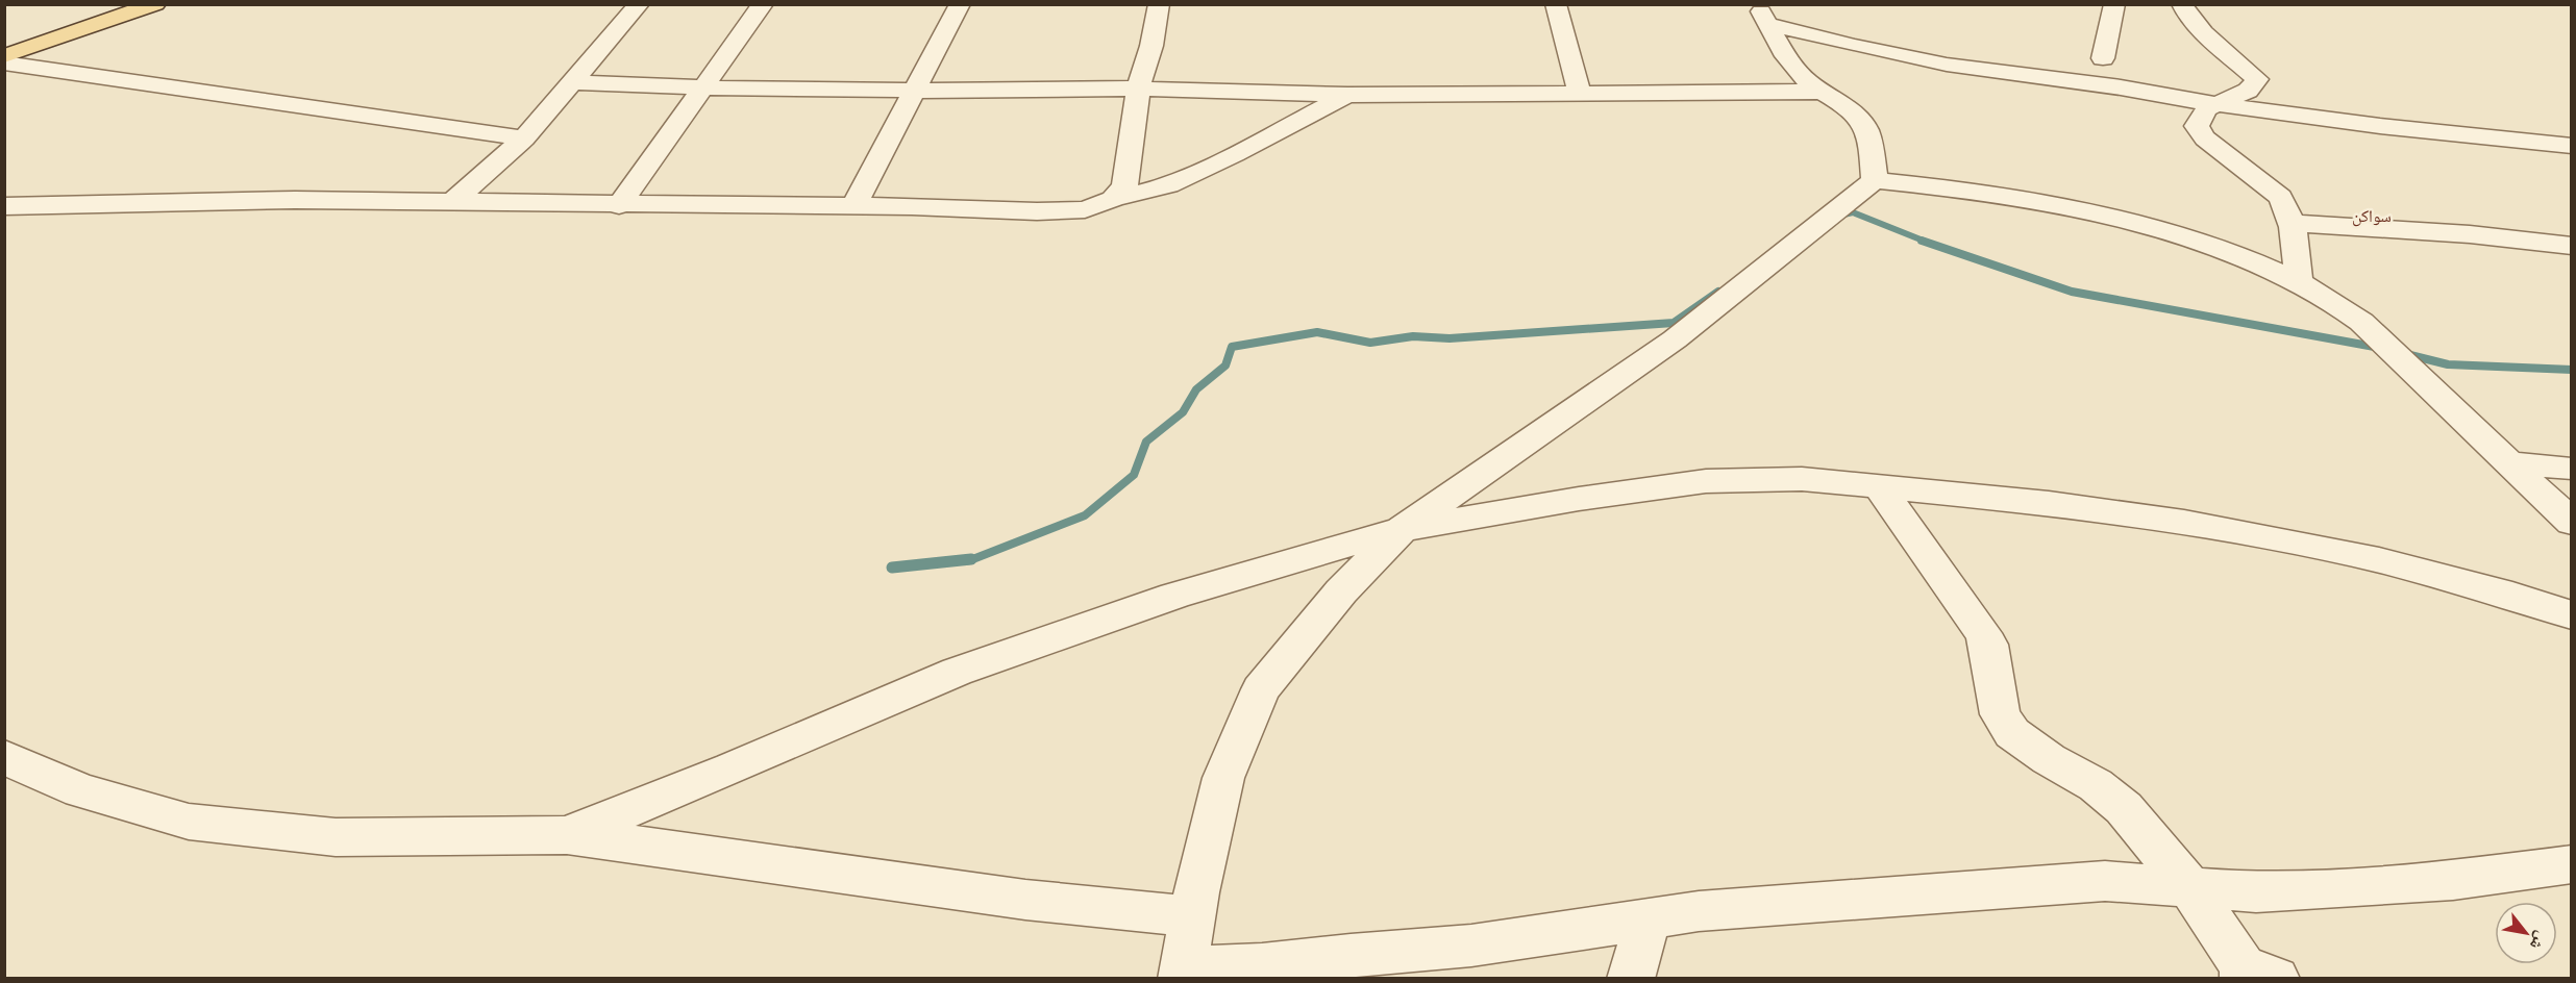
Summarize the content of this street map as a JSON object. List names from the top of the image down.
{
  "districts": ["سواكن"],
  "north": "bottom right"
}
